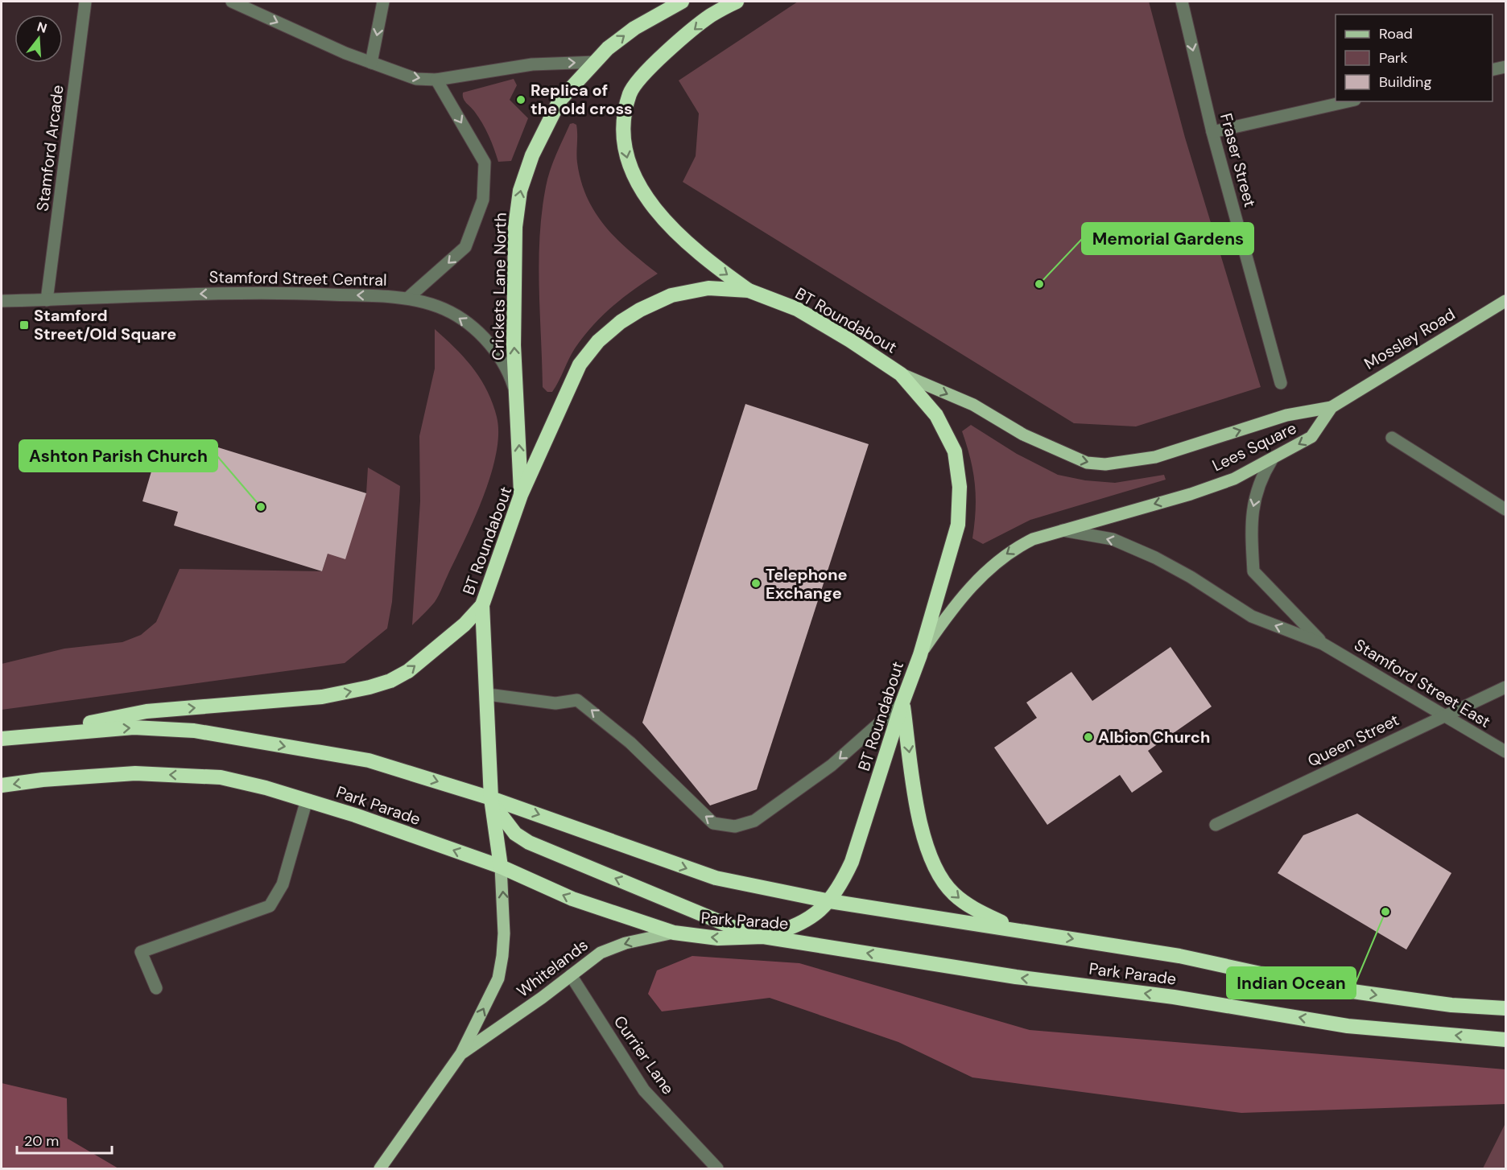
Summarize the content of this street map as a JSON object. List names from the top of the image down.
{
  "streets": {
    "highway": ["Crickets Lane North", "BT Roundabout", "Park Parade"],
    "main road": ["Mossley Road", "Lees Square", "Whitelands"],
    "street": [
      "Stamford Arcade",
      "Fraser Street",
      "Stamford Street Central",
      "Stamford Street East",
      "Queen Street",
      "Currier Lane"
    ]
  },
  "crossings": [
    ["Stamford Arcade", "Stamford Street Central"],
    ["Stamford Street Central", "Crickets Lane North"],
    ["Crickets Lane North", "BT Roundabout"],
    ["BT Roundabout", "Lees Square"],
    ["BT Roundabout", "Park Parade"],
    ["BT Roundabout", "Whitelands"],
    ["Mossley Road", "Lees Square"],
    ["Lees Square", "Stamford Street East"],
    ["Stamford Street East", "Queen Street"],
    ["Park Parade", "Whitelands"],
    ["Whitelands", "Currier Lane"]
  ],
  "one_way": ["Stamford Street Central", "Crickets Lane North"],
  "places": {
    "other": [
      "Replica of the old cross",
      "Memorial Gardens",
      "Ashton Parish Church",
      "Telephone Exchange",
      "Albion Church",
      "Indian Ocean"
    ],
    "transit": ["Stamford Street/Old Square"]
  },
  "legend": ["Road", "Park", "Building"],
  "scale_bar": "20 m",
  "north": "top"
}
